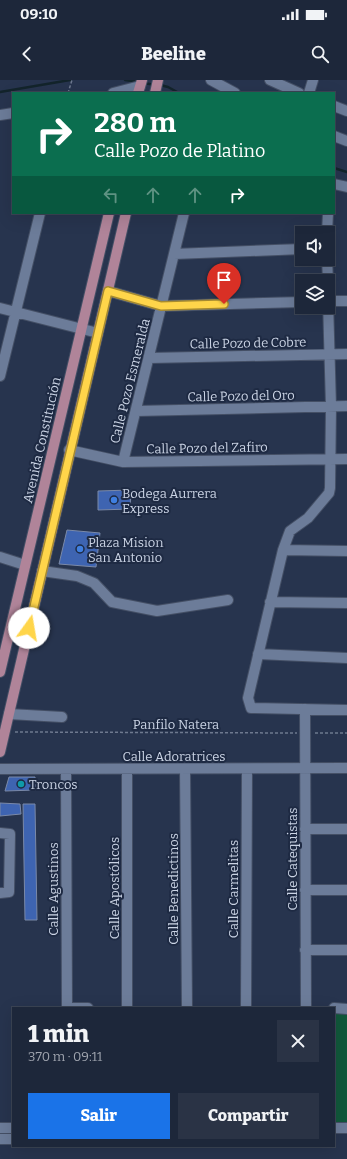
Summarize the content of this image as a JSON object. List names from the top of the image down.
{
  "streets": {
    "main road": ["Avenida Constitución"],
    "street": [
      "Calle Pozo de Cobre",
      "Calle Pozo Esmeralda",
      "Calle Pozo del Oro",
      "Calle Pozo del Zafiro",
      "Calle Adoratrices",
      "Calle Catequistas",
      "Calle Apostólicos",
      "Calle Agustinos",
      "Calle Benedictinos",
      "Calle Carmelitas"
    ],
    "path": ["Panfilo Natera"]
  },
  "crossings": [
    ["Calle Pozo de Cobre", "Calle Pozo Esmeralda"],
    ["Calle Pozo Esmeralda", "Calle Pozo del Oro"],
    ["Calle Pozo Esmeralda", "Calle Pozo del Zafiro"],
    ["Panfilo Natera", "Calle Catequistas"],
    ["Calle Adoratrices", "Calle Catequistas"],
    ["Calle Adoratrices", "Calle Apostólicos"],
    ["Calle Adoratrices", "Calle Agustinos"],
    ["Calle Adoratrices", "Calle Benedictinos"],
    ["Calle Adoratrices", "Calle Carmelitas"]
  ],
  "places": ["Bodega Aurrera Express", "Plaza Mision San Antonio", "Troncos"],
  "page": {
    "status": "09:10",
    "header": "Beeline",
    "turn": ["280 m", "Calle Pozo de Platino"],
    "heading": ["1 min", "370 m · 09:11"],
    "buttons": ["Salir", "Compartir"]
  }
}
